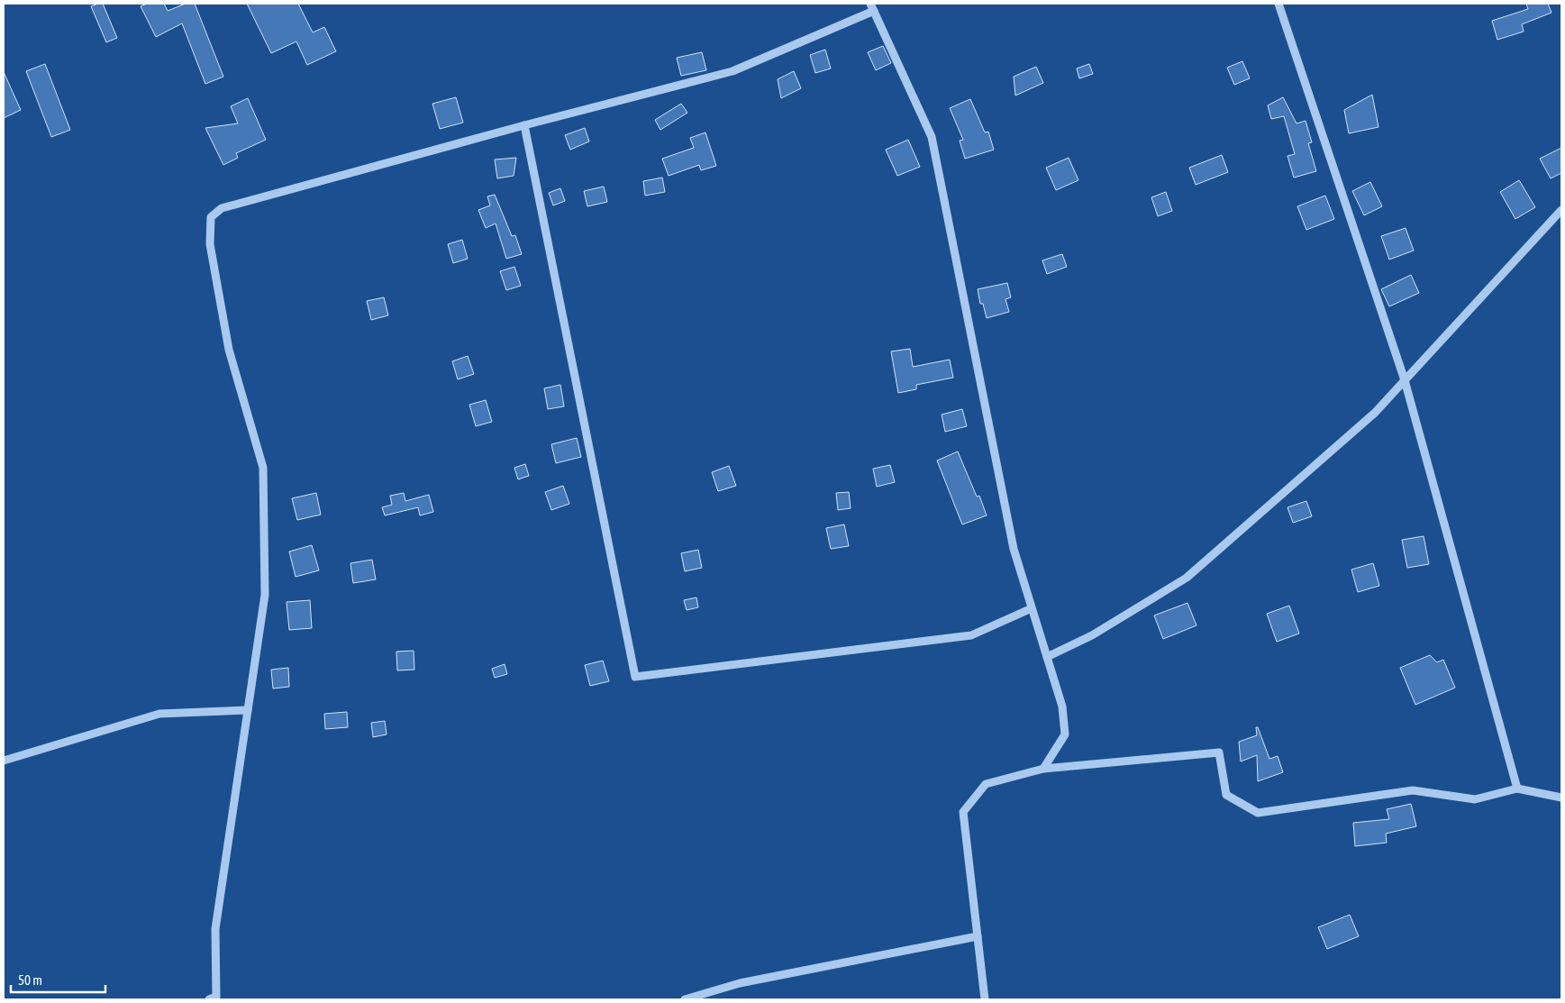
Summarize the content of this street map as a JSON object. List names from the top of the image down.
{
  "scale_bar": "50 m"
}
